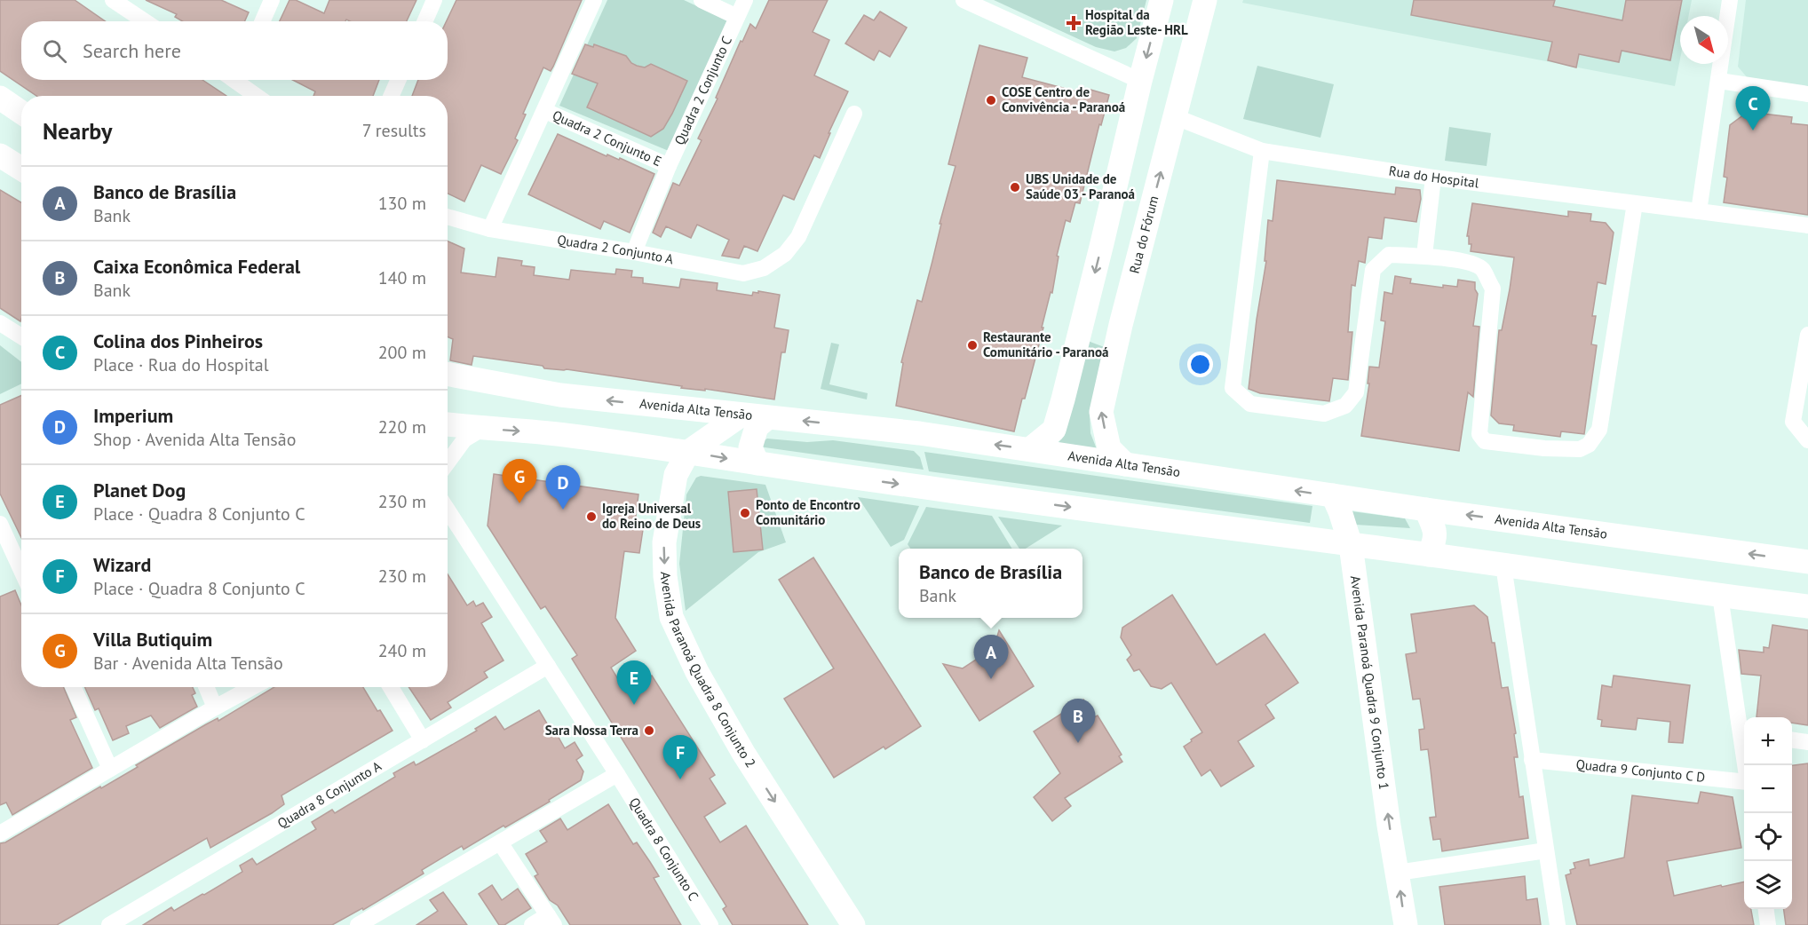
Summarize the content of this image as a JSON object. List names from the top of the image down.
{
  "streets": {
    "street": [
      "Quadra 2 Conjunto C",
      "Quadra 2 Conjunto E",
      "Rua do Hospital",
      "Rua do Fórum",
      "Quadra 2 Conjunto A",
      "Avenida Alta Tensão",
      "Avenida Paranoá Quadra 8 Conjunto 2",
      "Avenida Paranoá Quadra 9 Conjunto 1",
      "Quadra 9 Conjunto C D",
      "Quadra 8 Conjunto A",
      "Quadra 8 Conjunto C"
    ]
  },
  "crossings": [
    ["Quadra 2 Conjunto C", "Quadra 2 Conjunto E"],
    ["Quadra 2 Conjunto C", "Quadra 2 Conjunto A"],
    ["Rua do Hospital", "Rua do Fórum"],
    ["Rua do Fórum", "Avenida Alta Tensão"],
    ["Avenida Alta Tensão", "Avenida Paranoá Quadra 8 Conjunto 2"],
    ["Avenida Alta Tensão", "Avenida Paranoá Quadra 9 Conjunto 1"],
    ["Quadra 8 Conjunto A", "Quadra 8 Conjunto C"]
  ],
  "one_way": ["Avenida Paranoá Quadra 8 Conjunto 2"],
  "places": {
    "health": ["Hospital da Região Leste- HRL"],
    "other": [
      "COSE Centro de Convivência - Paranoá",
      "UBS Unidade de Saúde 03 - Paranoá",
      "Restaurante Comunitário - Paranoá",
      "Ponto de Encontro Comunitário",
      "Igreja Universal do Reino de Deus",
      "Sara Nossa Terra"
    ]
  },
  "north": "bottom right",
  "page": {
    "search": "Search here",
    "pins": [
      "C",
      "G",
      "D",
      "A",
      "E",
      "B",
      "F"
    ],
    "heading": ["Nearby", "7 results"],
    "list": [
      {
        "mark": "A",
        "name": "Banco de Brasília",
        "note": "Bank",
        "value": "130 m"
      },
      {
        "mark": "B",
        "name": "Caixa Econômica Federal",
        "note": "Bank",
        "value": "140 m"
      },
      {
        "mark": "C",
        "name": "Colina dos Pinheiros",
        "note": "Place · Rua do Hospital",
        "value": "200 m"
      },
      {
        "mark": "D",
        "name": "Imperium",
        "note": "Shop · Avenida Alta Tensão",
        "value": "220 m"
      },
      {
        "mark": "E",
        "name": "Planet Dog",
        "note": "Place · Quadra 8 Conjunto C",
        "value": "230 m"
      },
      {
        "mark": "F",
        "name": "Wizard",
        "note": "Place · Quadra 8 Conjunto C",
        "value": "230 m"
      },
      {
        "mark": "G",
        "name": "Villa Butiquim",
        "note": "Bar · Avenida Alta Tensão",
        "value": "240 m"
      }
    ],
    "popup": ["Banco de Brasília", "Bank"],
    "map_buttons": ["+", "−"]
  }
}
